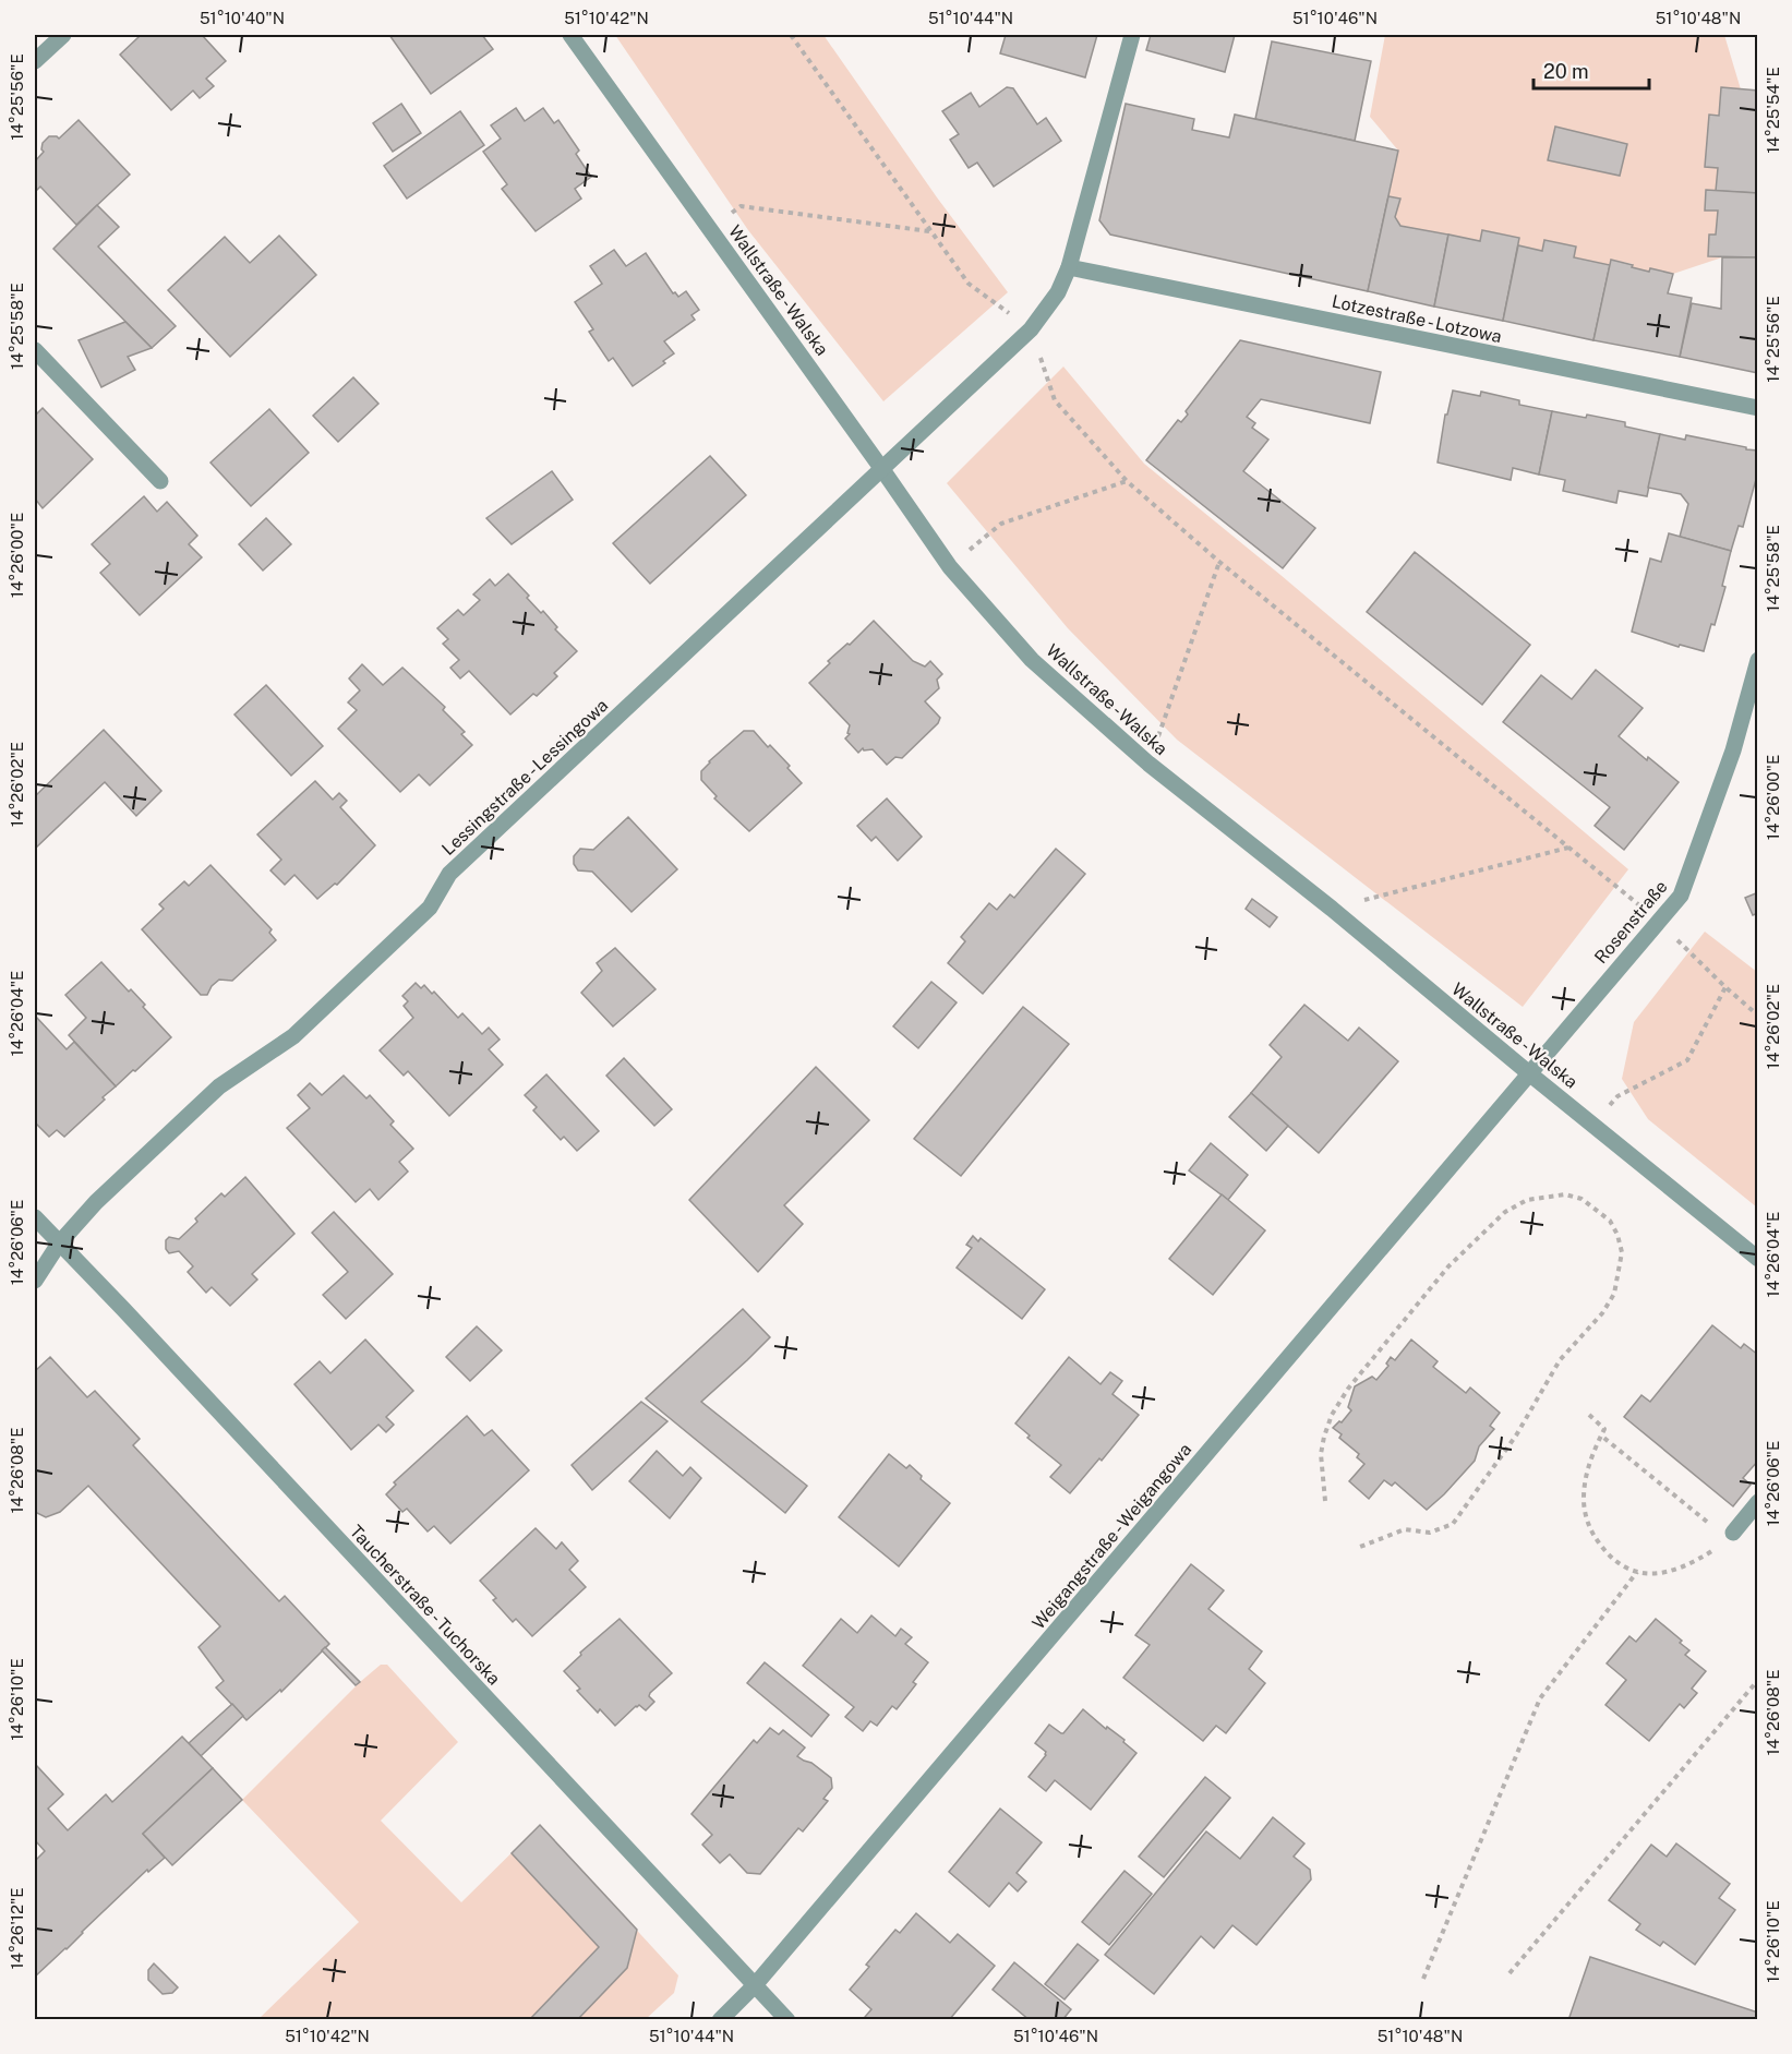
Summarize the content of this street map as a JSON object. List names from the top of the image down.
{
  "streets": {
    "street": [
      "Wallstraße - Walska",
      "Lotzestraße - Lotzowa",
      "Lessingstraße - Lessingowa",
      "Rosenstraße",
      "Weigangstraße - Weigangowa",
      "Taucherstraße - Tuchorska"
    ]
  },
  "crossings": [
    ["Wallstraße - Walska", "Lessingstraße - Lessingowa"],
    ["Wallstraße - Walska", "Rosenstraße"],
    ["Wallstraße - Walska", "Weigangstraße - Weigangowa"],
    ["Lotzestraße - Lotzowa", "Lessingstraße - Lessingowa"],
    ["Lessingstraße - Lessingowa", "Taucherstraße - Tuchorska"],
    ["Rosenstraße", "Weigangstraße - Weigangowa"],
    ["Weigangstraße - Weigangowa", "Taucherstraße - Tuchorska"]
  ],
  "scale_bar": "20 m",
  "coordinates": [
    "51°10'40\"N",
    "51°10'42\"N",
    "51°10'44\"N",
    "51°10'46\"N",
    "51°10'48\"N",
    "14°25'56\"E",
    "14°25'54\"E",
    "14°25'58\"E",
    "14°26'00\"E",
    "14°26'02\"E",
    "14°26'04\"E",
    "14°26'06\"E",
    "14°26'08\"E",
    "14°26'10\"E",
    "14°26'12\"E"
  ]
}
